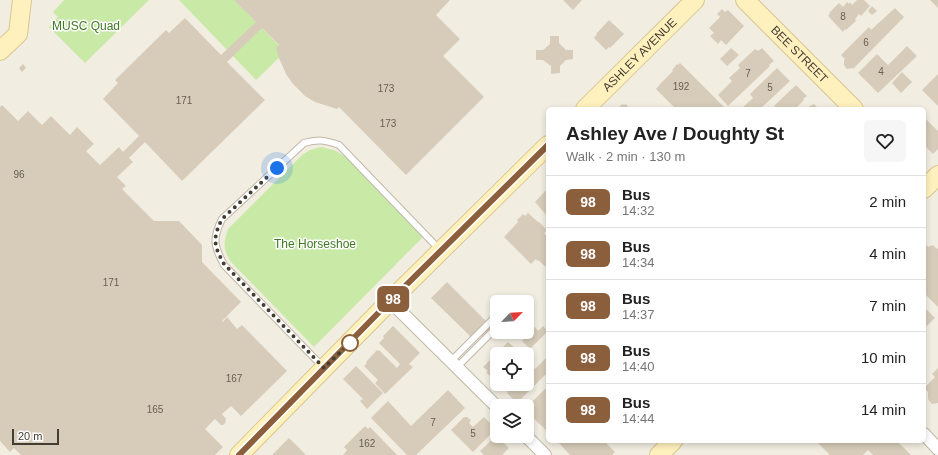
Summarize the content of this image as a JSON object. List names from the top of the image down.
{
  "streets": {
    "street": ["ASHLEY AVENUE", "BEE STREET"]
  },
  "parks": ["MUSC Quad", "The Horseshoe"],
  "lines": ["bus line 98"],
  "house_numbers": [
    "8",
    "6",
    "4",
    "7",
    "192",
    "5",
    "173",
    "171",
    "173",
    "96",
    "171",
    "167",
    "165",
    "7",
    "5",
    "162"
  ],
  "scale_bar": "20 m",
  "north": "top right",
  "page": {
    "on_map": "98",
    "heading": ["Ashley Ave / Doughty St", "Walk · 2 min · 130 m"],
    "list": [
      {
        "mark": "98",
        "name": "Bus",
        "note": "14:32",
        "value": "2 min"
      },
      {
        "mark": "98",
        "name": "Bus",
        "note": "14:34",
        "value": "4 min"
      },
      {
        "mark": "98",
        "name": "Bus",
        "note": "14:37",
        "value": "7 min"
      },
      {
        "mark": "98",
        "name": "Bus",
        "note": "14:40",
        "value": "10 min"
      },
      {
        "mark": "98",
        "name": "Bus",
        "note": "14:44",
        "value": "14 min"
      }
    ],
    "scale": "20 m"
  }
}
